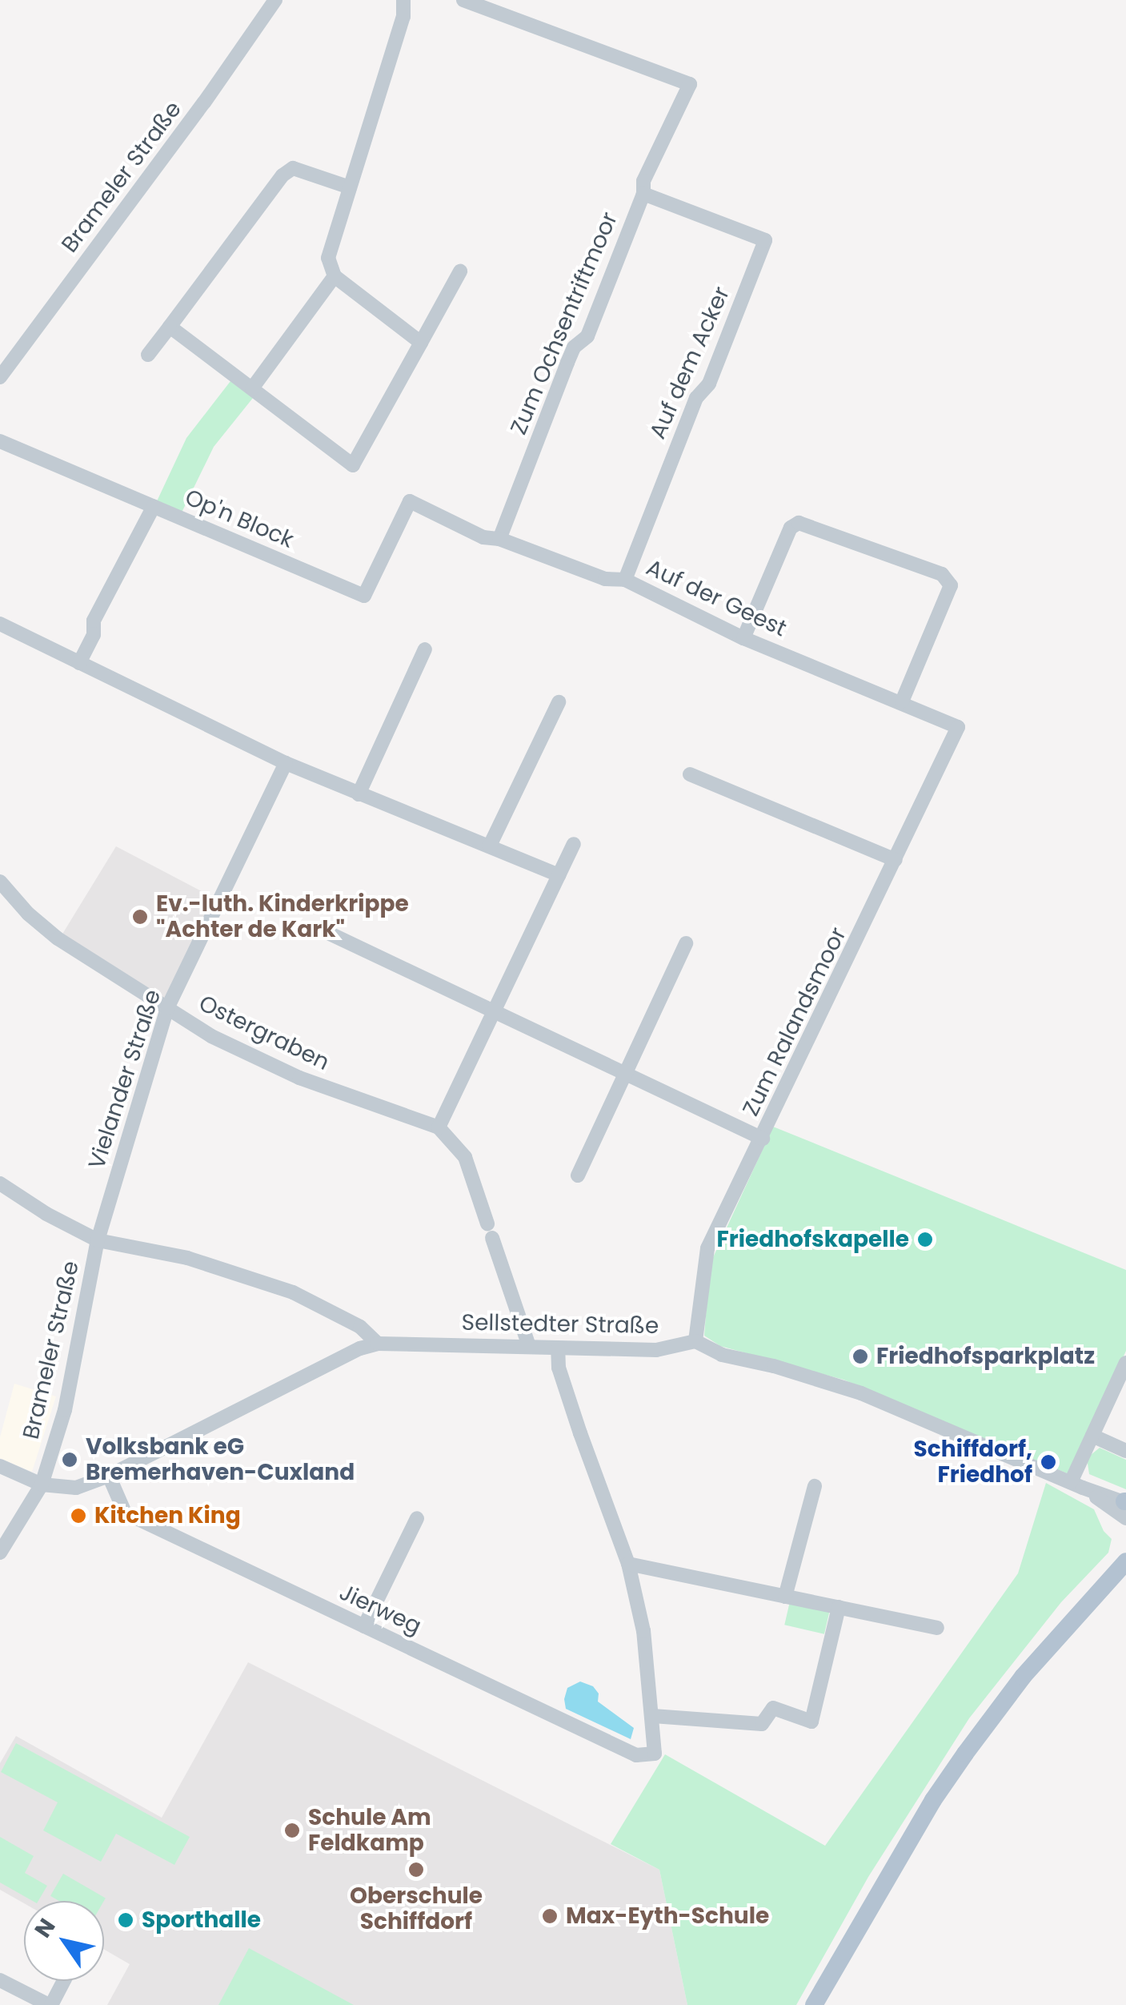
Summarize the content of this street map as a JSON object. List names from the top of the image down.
{
  "streets": {
    "street": [
      "Brameler Straße",
      "Zum Ochsentriftmoor",
      "Auf dem Acker",
      "Op'n Block",
      "Auf der Geest",
      "Zum Ralandsmoor",
      "Ostergraben",
      "Vielander Straße",
      "Sellstedter Straße",
      "Jierweg"
    ]
  },
  "crossings": [
    ["Brameler Straße", "Vielander Straße"],
    ["Brameler Straße", "Sellstedter Straße"],
    ["Zum Ochsentriftmoor", "Auf dem Acker"],
    ["Zum Ochsentriftmoor", "Auf der Geest"],
    ["Auf dem Acker", "Auf der Geest"],
    ["Op'n Block", "Auf der Geest"],
    ["Auf der Geest", "Zum Ralandsmoor"],
    ["Zum Ralandsmoor", "Sellstedter Straße"],
    ["Ostergraben", "Vielander Straße"],
    ["Ostergraben", "Sellstedter Straße"],
    ["Sellstedter Straße", "Jierweg"]
  ],
  "places": [
    "Ev.-luth. Kinderkrippe \"Achter de Kark\"",
    "Friedhofskapelle",
    "Friedhofsparkplatz",
    "Volksbank eG Bremerhaven-Cuxland",
    "Schiffdorf, Friedhof",
    "Kitchen King",
    "Schule Am Feldkamp",
    "Oberschule Schiffdorf",
    "Max-Eyth-Schule",
    "Sporthalle"
  ],
  "north": "top left"
}
